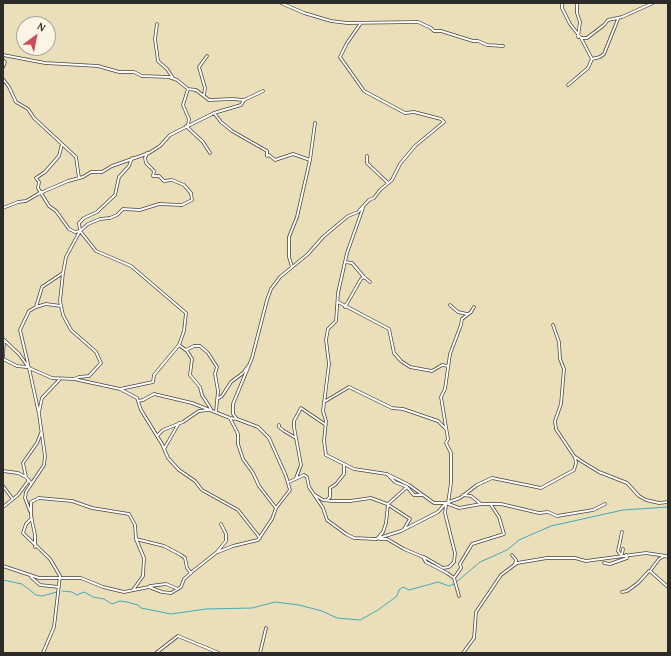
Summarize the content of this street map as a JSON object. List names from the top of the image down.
{
  "north": "top right"
}
